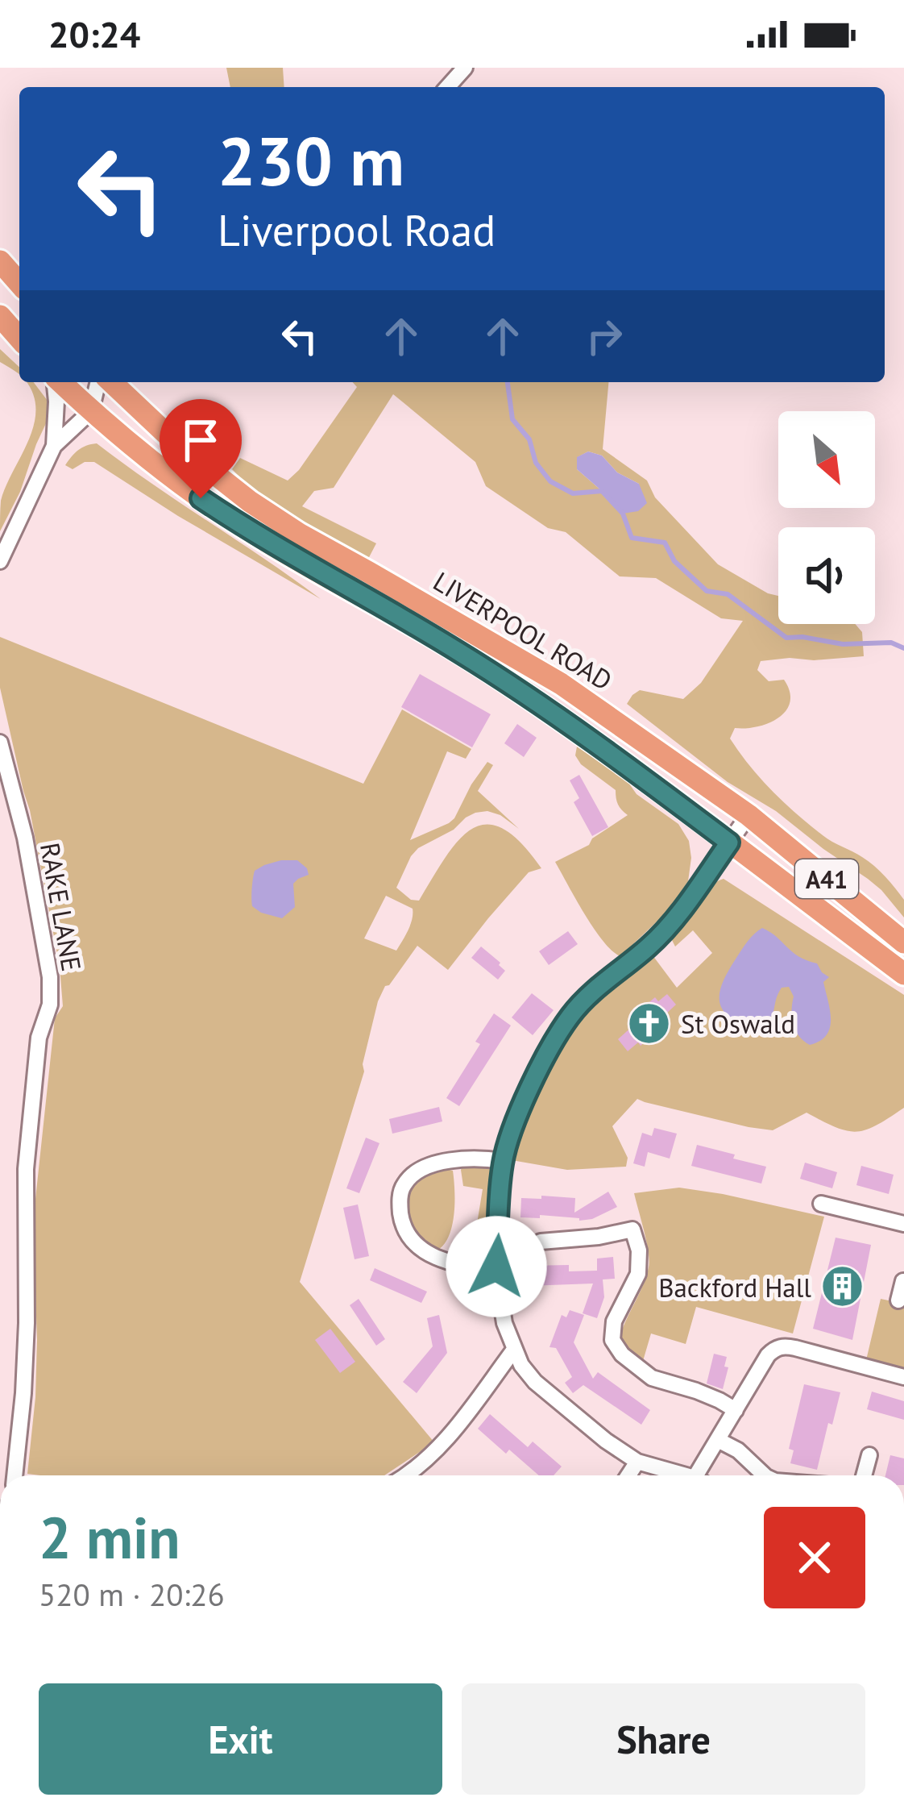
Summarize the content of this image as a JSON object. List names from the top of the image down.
{
  "streets": {
    "highway": ["LIVERPOOL ROAD", "A41"],
    "street": ["RAKE LANE"]
  },
  "places": {
    "church": ["St Oswald"],
    "building": ["Backford Hall"]
  },
  "north": "bottom right",
  "page": {
    "status": "20:24",
    "turn": ["230 m", "Liverpool Road"],
    "heading": ["2 min", "520 m · 20:26"],
    "buttons": ["Exit", "Share"]
  }
}
